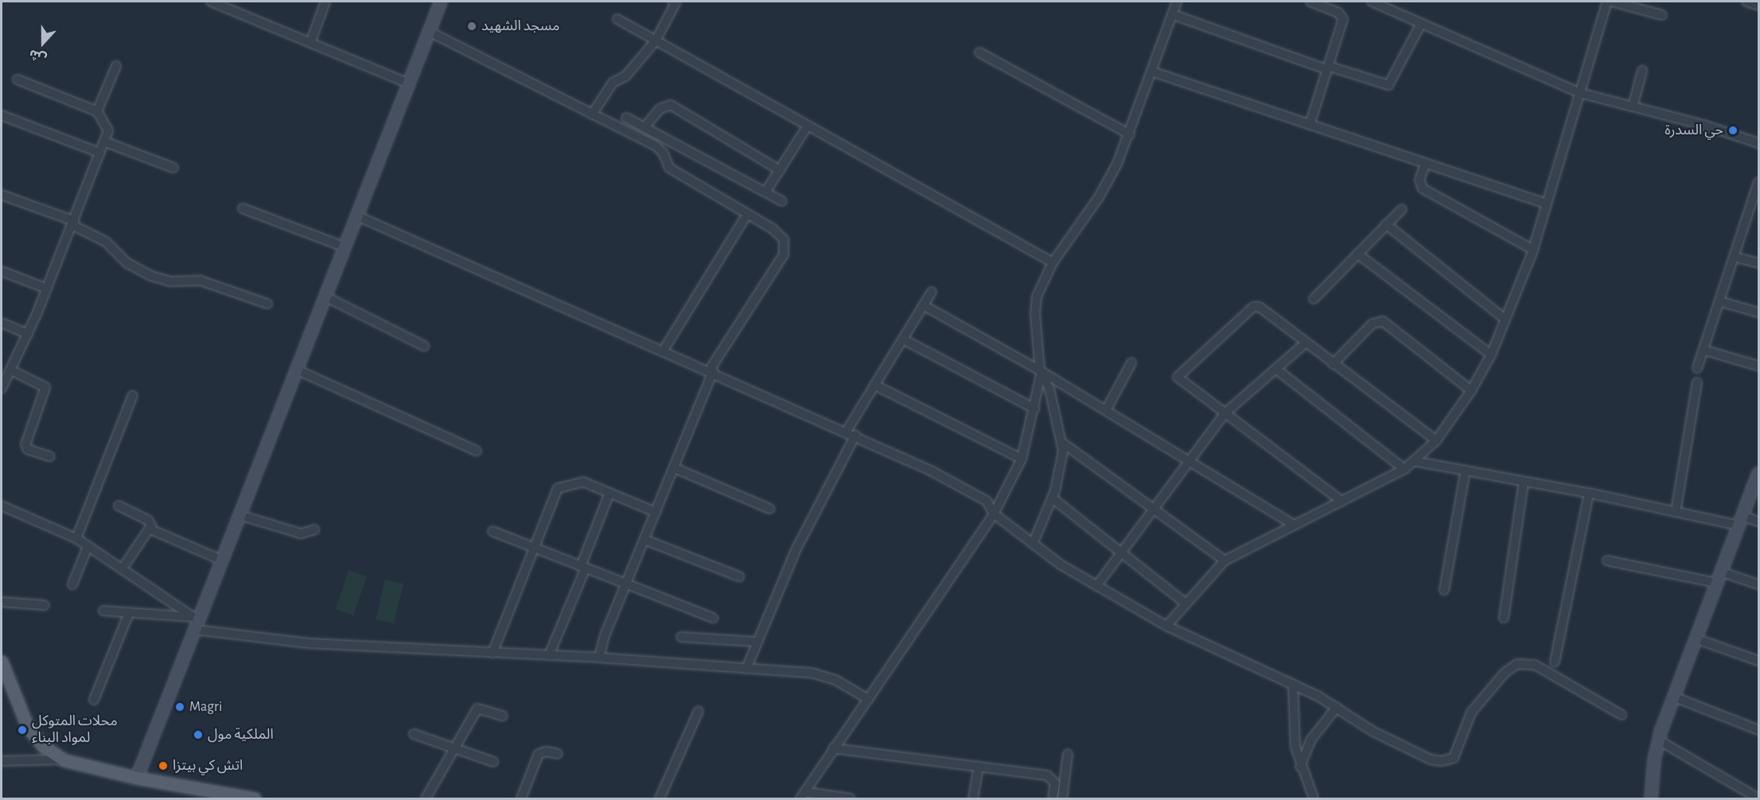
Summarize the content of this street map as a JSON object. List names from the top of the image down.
{
  "places": [
    "مسجد الشهيد",
    "حي السدرة",
    "Magri",
    "محلات المتوكل لمواد البناء",
    "الملكية مول",
    "اتش كي بيتزا"
  ],
  "north": "bottom"
}
